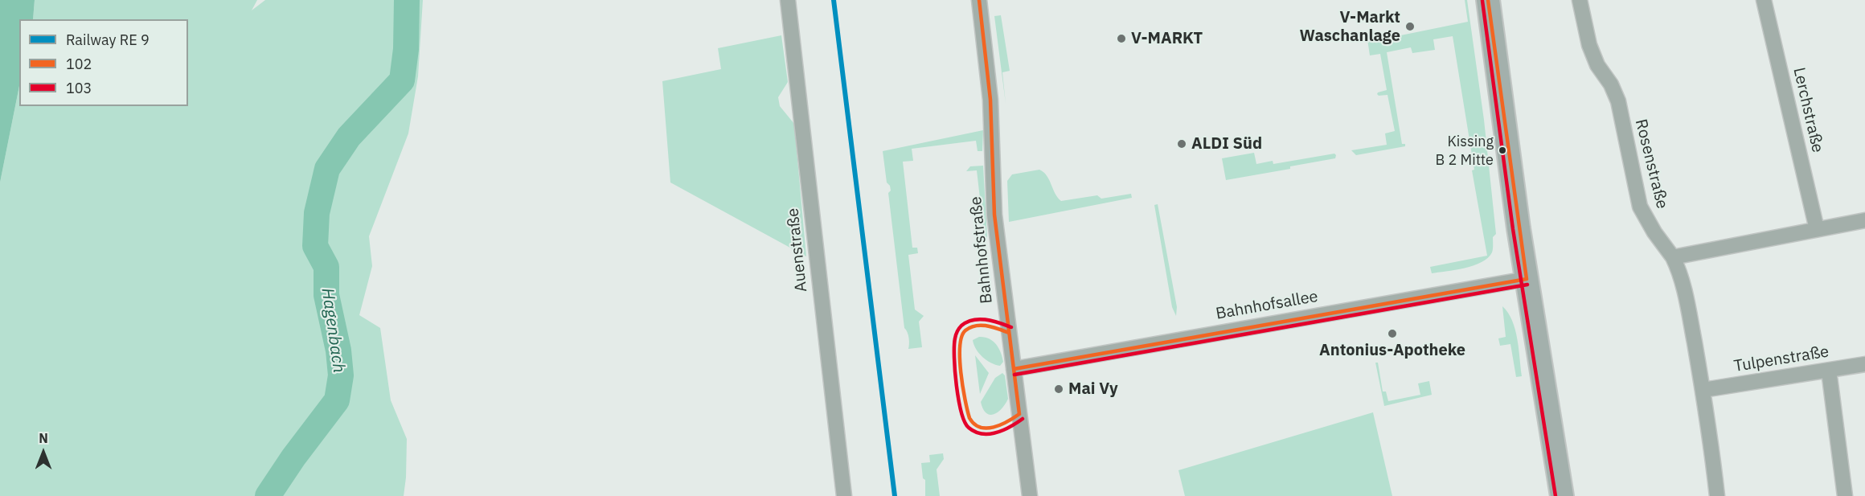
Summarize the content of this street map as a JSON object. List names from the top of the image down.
{
  "streets": {
    "street": [
      "Lerchstraße",
      "Rosenstraße",
      "Auenstraße",
      "Bahnhofstraße",
      "Bahnhofsallee",
      "Tulpenstraße"
    ]
  },
  "crossings": [
    ["Bahnhofstraße", "Bahnhofsallee"]
  ],
  "water": ["Hagenbach"],
  "places": [
    "V-Markt Waschanlage",
    "V-MARKT",
    "ALDI Süd",
    "Kissing B 2 Mitte",
    "Antonius-Apotheke",
    "Mai Vy"
  ],
  "lines": ["transit line 102", "transit line 103"],
  "legend": ["Railway RE 9", "102", "103"],
  "north": "top"
}
